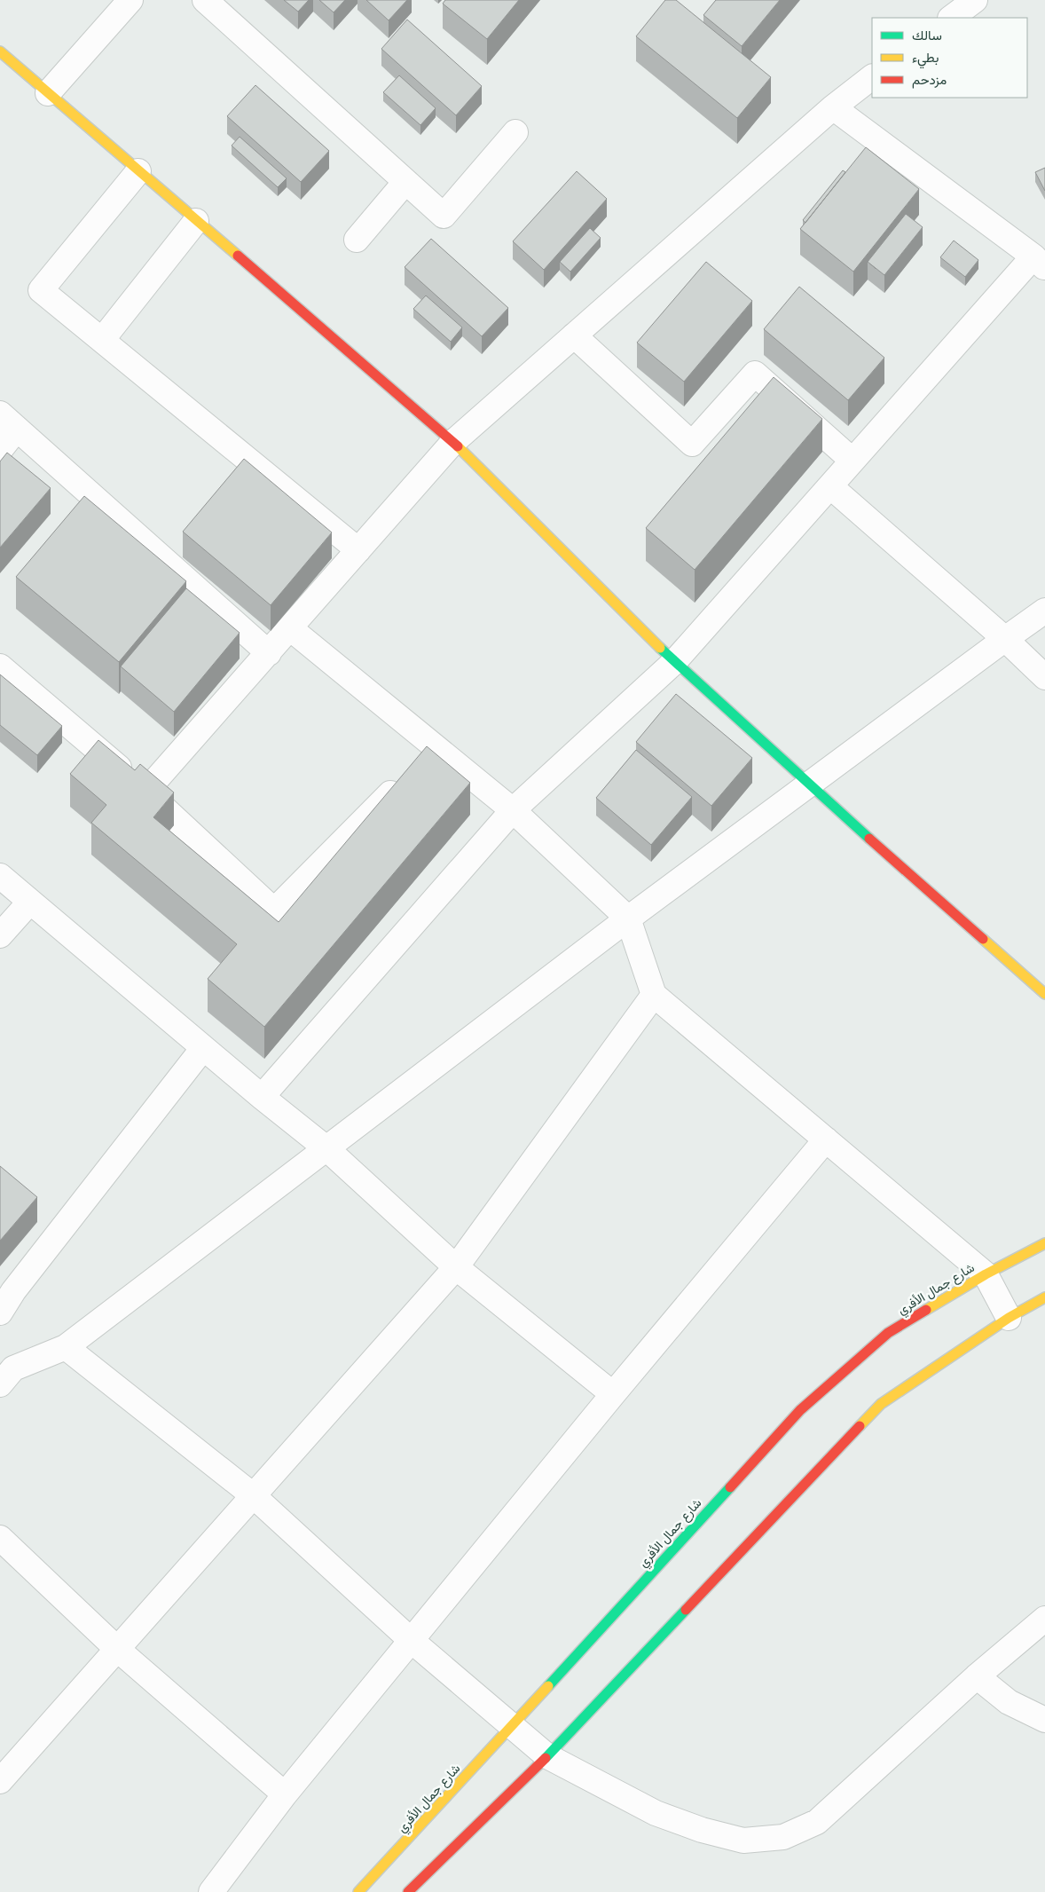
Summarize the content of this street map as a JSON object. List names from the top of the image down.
{
  "streets": {
    "street": ["شارع جمال الأفري"]
  },
  "legend": ["سالك", "بطيء", "مزدحم"]
}
